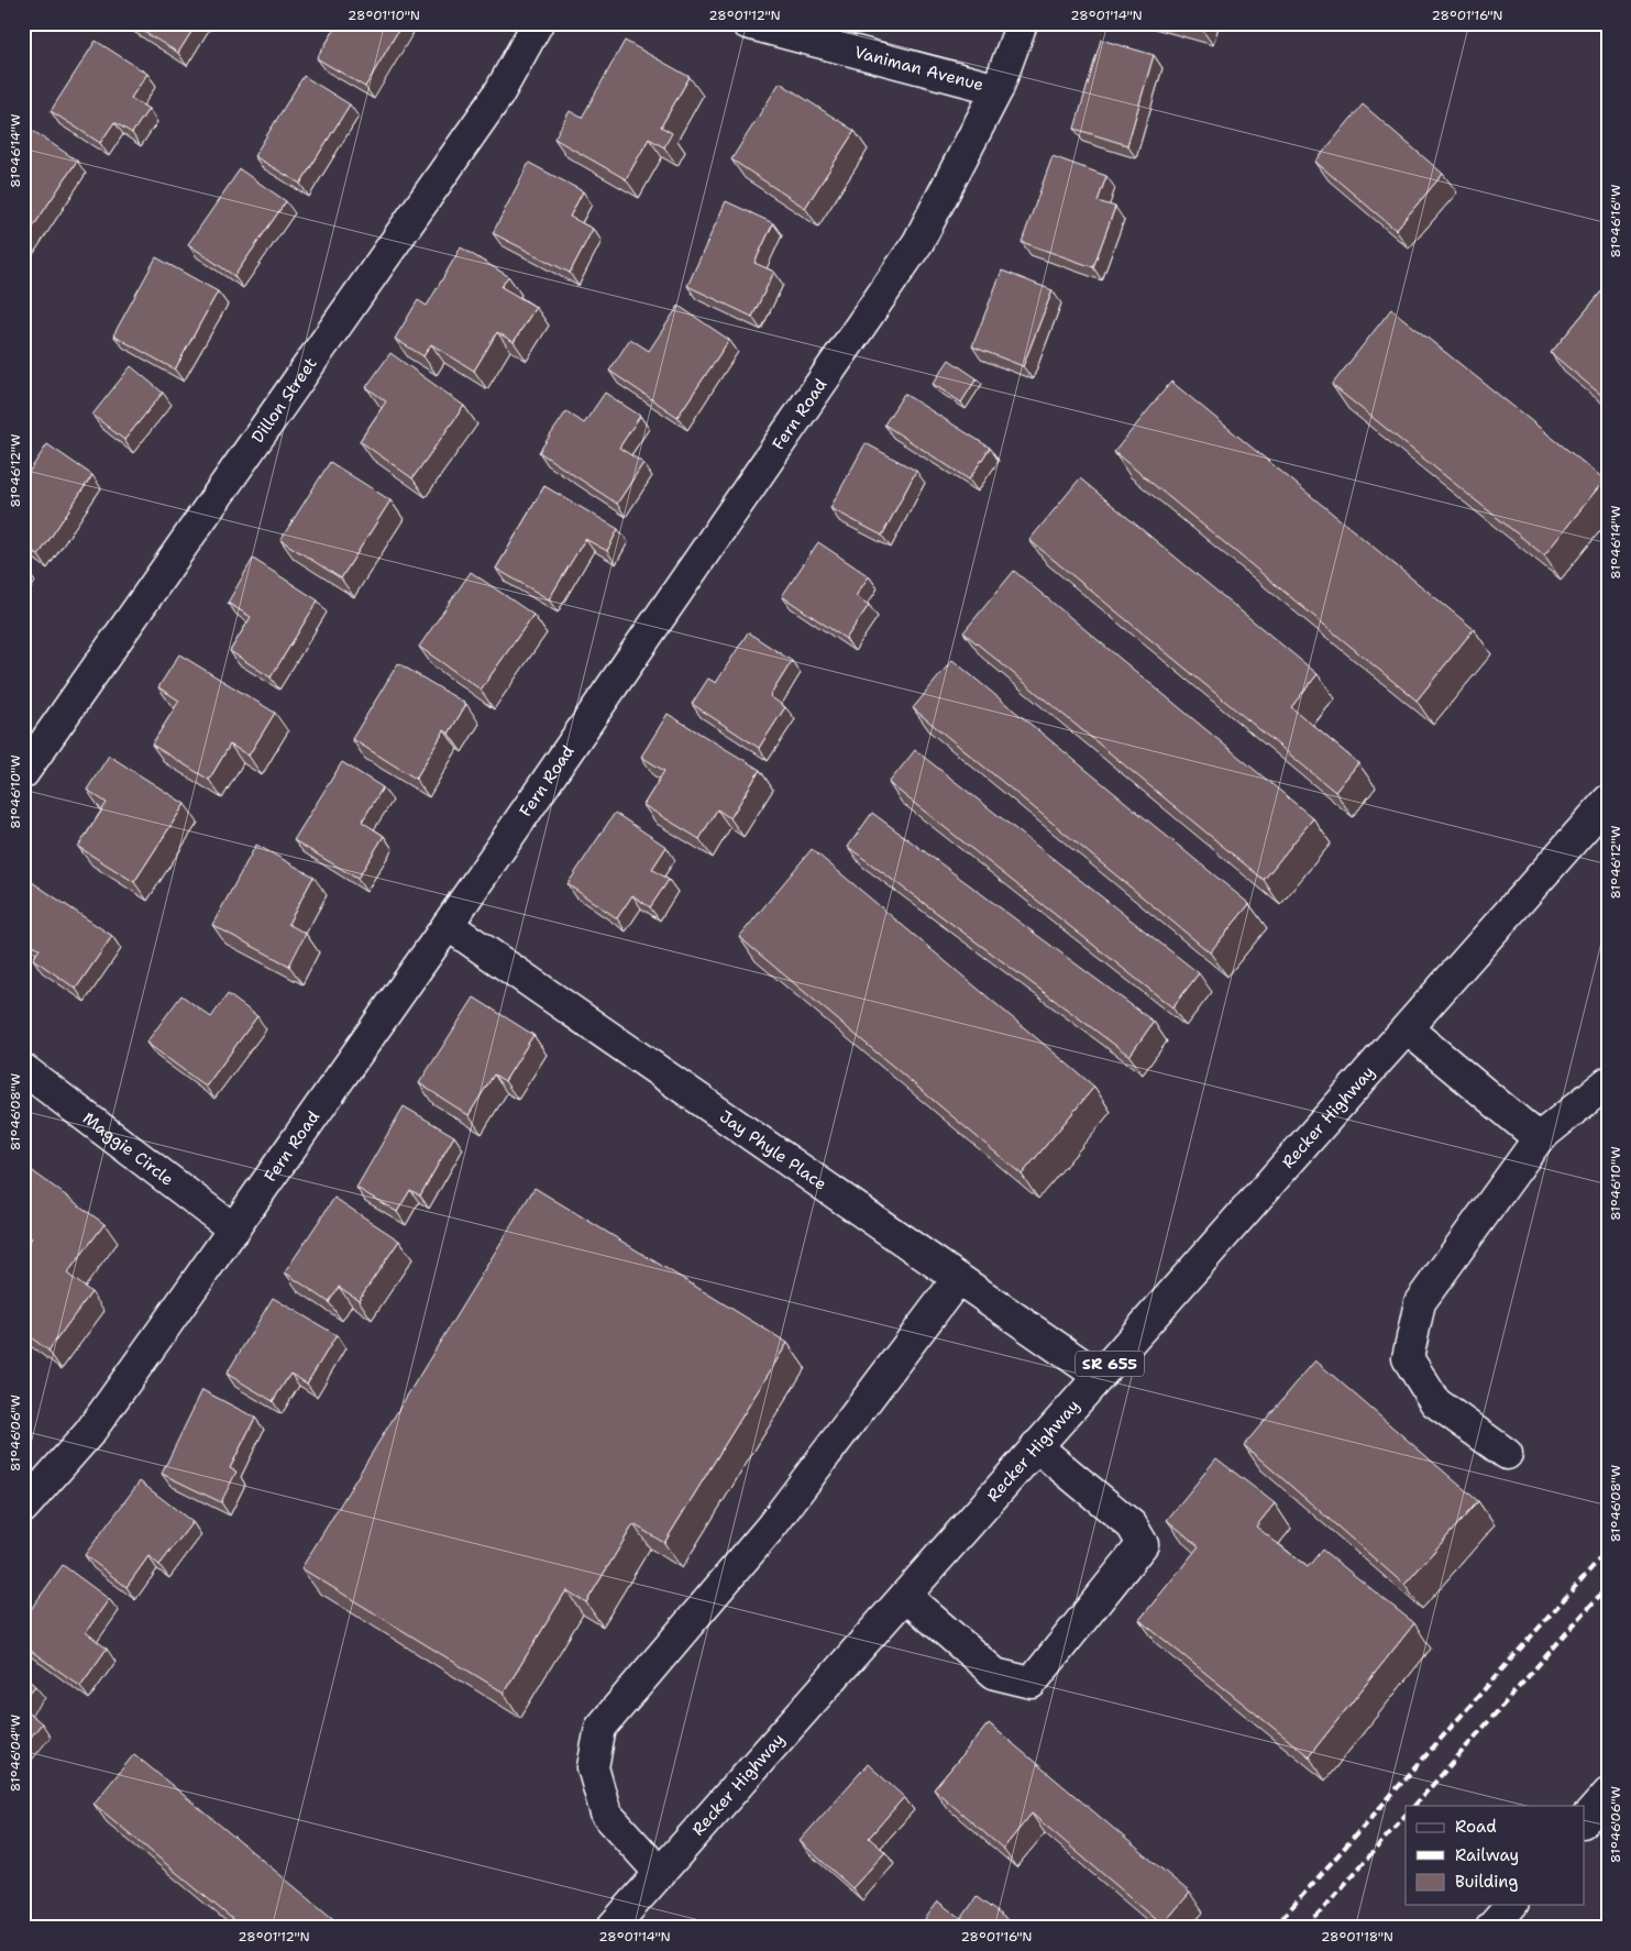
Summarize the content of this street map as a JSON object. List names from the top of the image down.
{
  "streets": {
    "street": [
      "Vaniman Avenue",
      "Dillon Street",
      "Fern Road",
      "Recker Highway",
      "Maggie Circle",
      "Jay Phyle Place",
      "SR 655"
    ]
  },
  "crossings": [
    ["Vaniman Avenue", "Fern Road"],
    ["Fern Road", "Maggie Circle"],
    ["Fern Road", "Jay Phyle Place"],
    ["Recker Highway", "Jay Phyle Place"]
  ],
  "legend": ["Road", "Railway", "Building"],
  "coordinates": [
    "28°01'10\"N",
    "28°01'12\"N",
    "28°01'14\"N",
    "28°01'16\"N",
    "81°46'14\"W",
    "81°46'16\"W",
    "81°46'12\"W",
    "81°46'10\"W",
    "81°46'08\"W",
    "81°46'06\"W",
    "81°46'04\"W",
    "28°01'18\"N"
  ]
}
